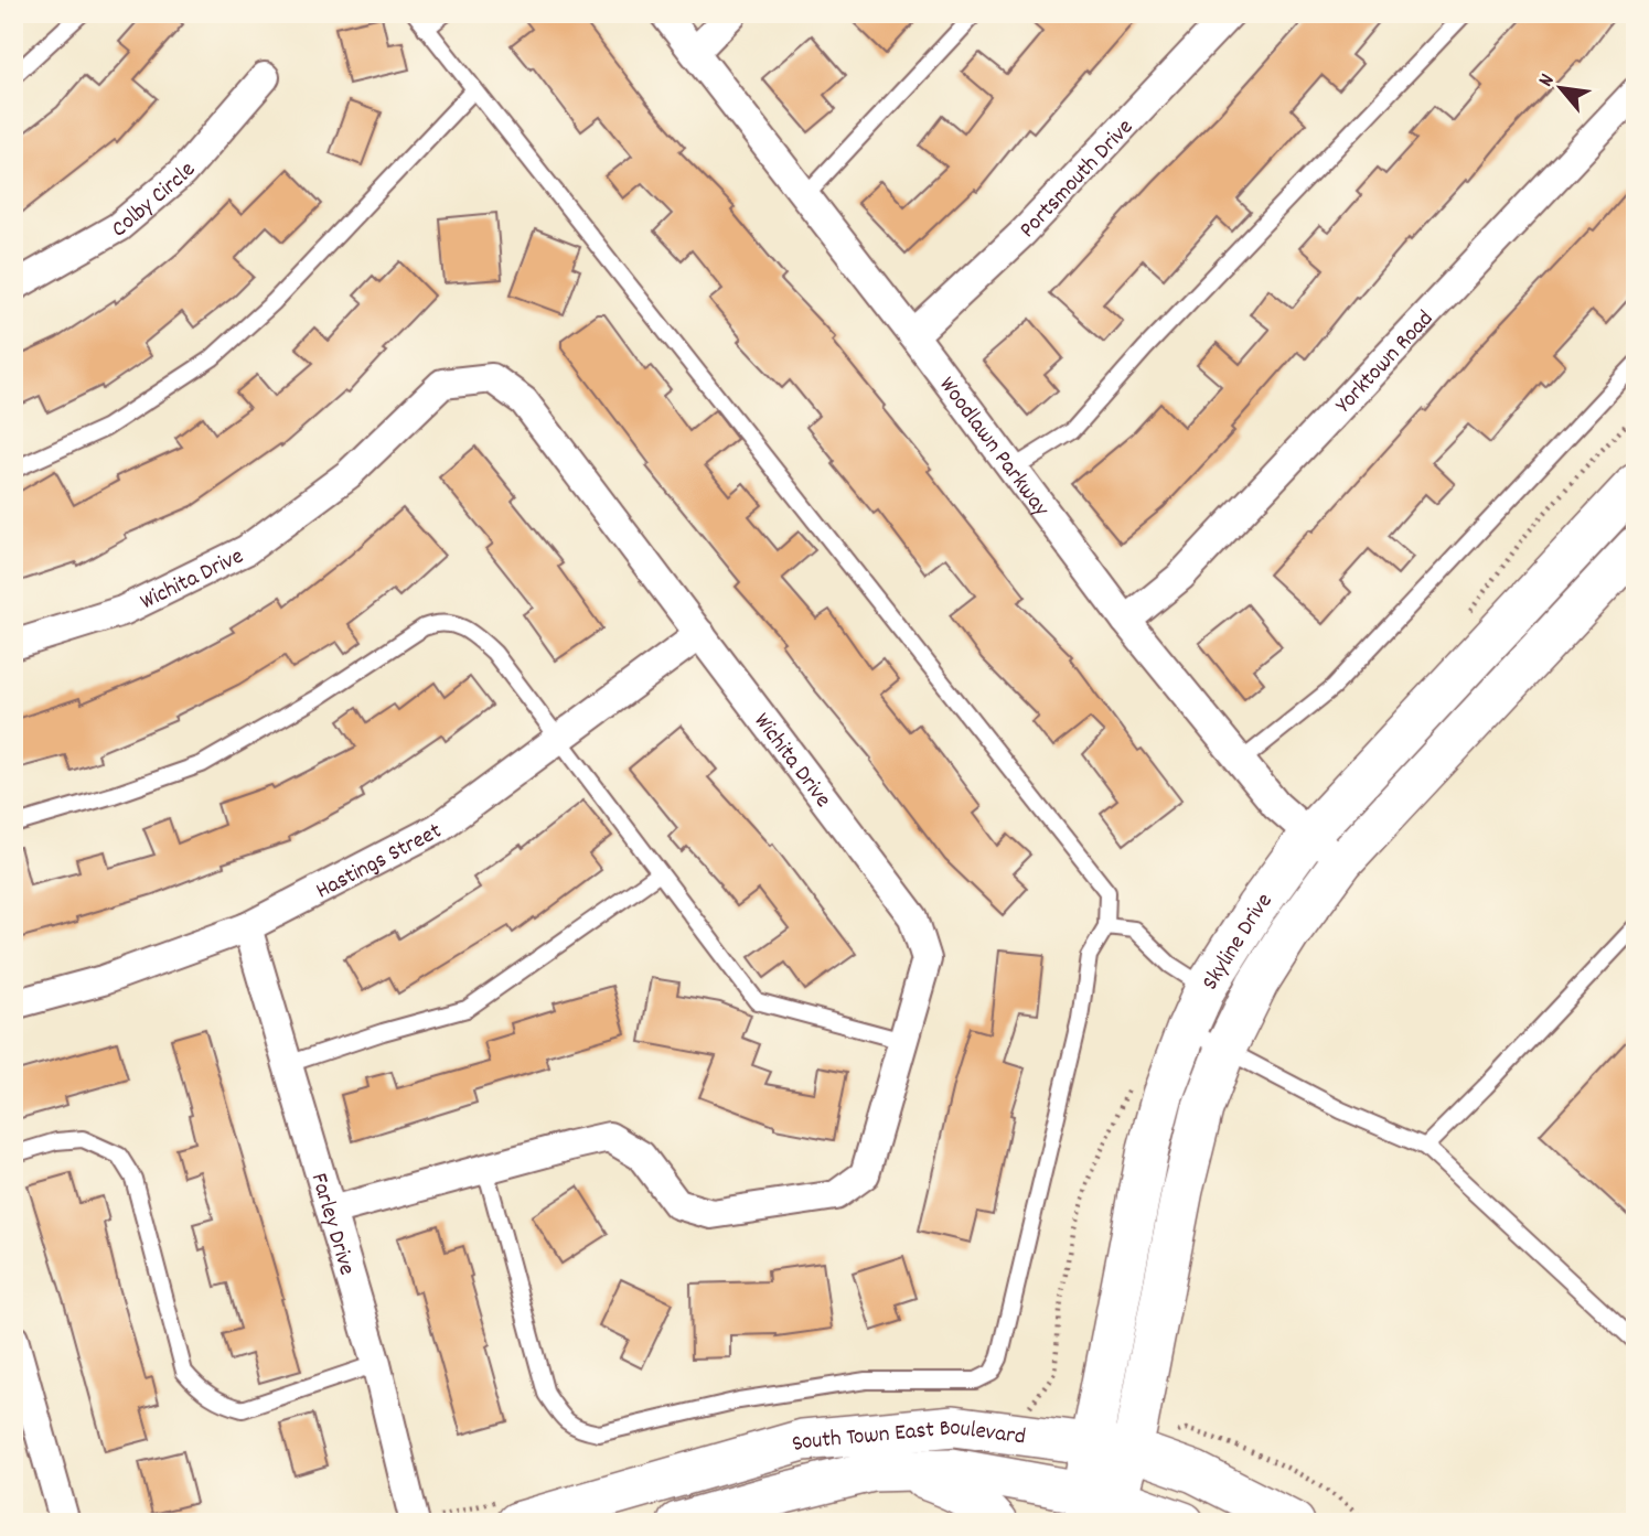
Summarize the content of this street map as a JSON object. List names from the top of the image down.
{
  "streets": {
    "main road": ["Skyline Drive", "South Town East Boulevard"],
    "street": [
      "Portsmouth Drive",
      "Colby Circle",
      "Yorktown Road",
      "Woodlawn Parkway",
      "Wichita Drive",
      "Hastings Street",
      "Farley Drive"
    ]
  },
  "crossings": [
    ["Portsmouth Drive", "Woodlawn Parkway"],
    ["Yorktown Road", "Woodlawn Parkway"],
    ["Woodlawn Parkway", "Skyline Drive"],
    ["Wichita Drive", "Hastings Street"],
    ["Wichita Drive", "Farley Drive"],
    ["Hastings Street", "Farley Drive"],
    ["Skyline Drive", "South Town East Boulevard"]
  ],
  "north": "top left"
}
